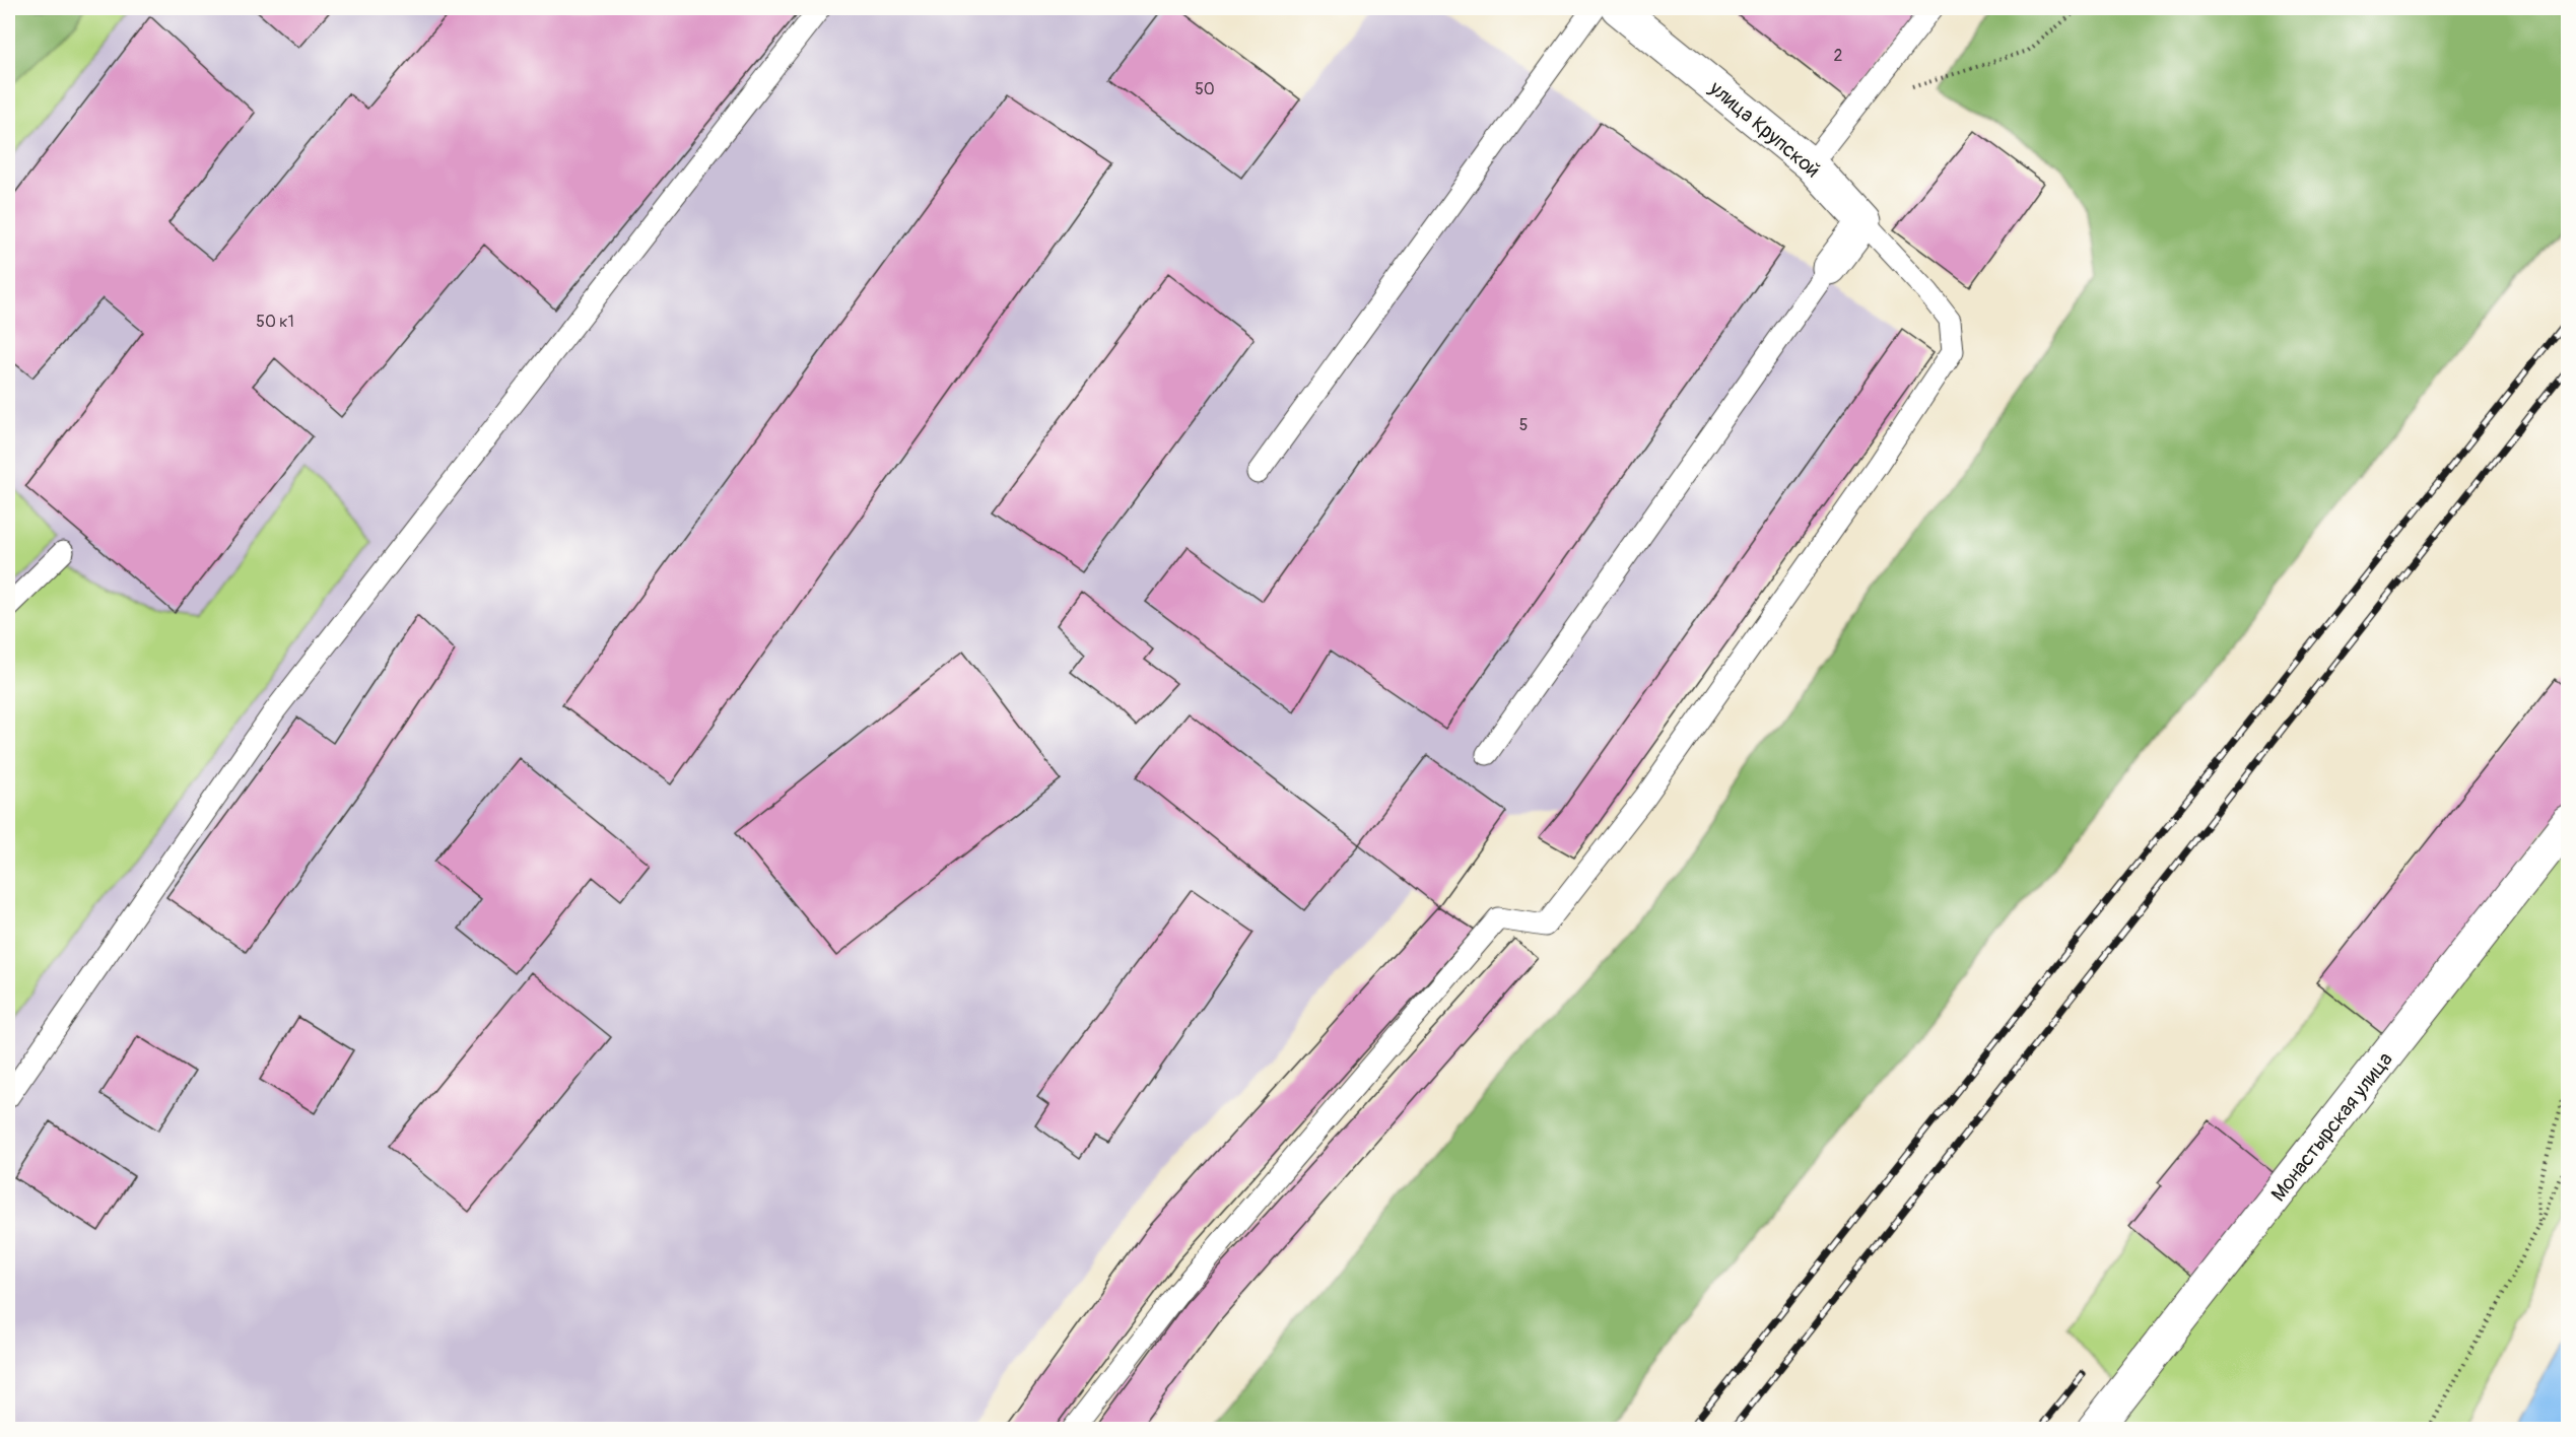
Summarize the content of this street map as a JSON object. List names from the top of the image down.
{
  "streets": {
    "street": ["улица Крупской", "Монастырская улица"]
  },
  "house_numbers": [
    "2",
    "50",
    "50 к1",
    "5"
  ]
}
